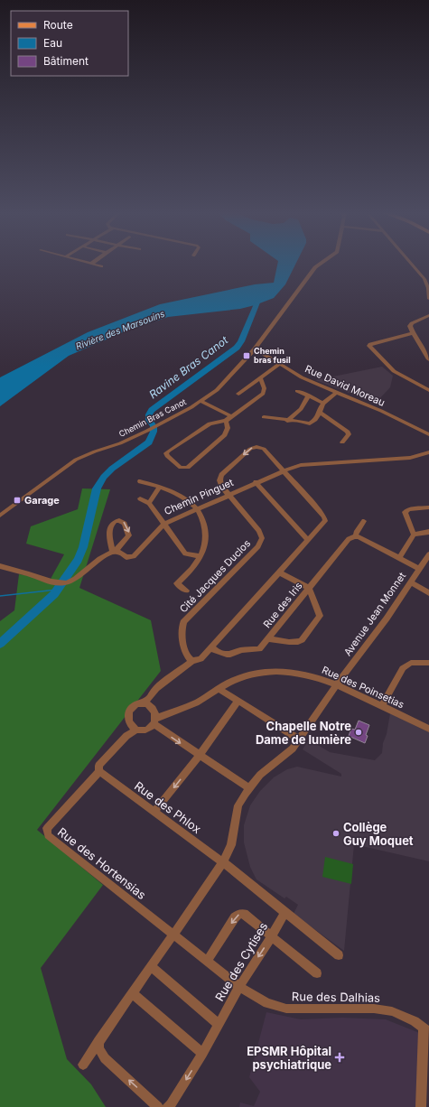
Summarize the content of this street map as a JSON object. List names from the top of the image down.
{
  "streets": {
    "street": [
      "Rue David Moreau",
      "Chemin Bras Canot",
      "Chemin Pinguet",
      "Cité Jacques Duclos",
      "Rue des Iris",
      "Avenue Jean Monnet",
      "Rue des Poinsetias",
      "Rue des Phlox",
      "Rue des Hortensias",
      "Rue des Cytises",
      "Rue des Dalhias"
    ]
  },
  "crossings": [
    ["Rue David Moreau", "Chemin Bras Canot"],
    ["Chemin Pinguet", "Cité Jacques Duclos"],
    ["Cité Jacques Duclos", "Rue des Iris"],
    ["Cité Jacques Duclos", "Rue des Poinsetias"],
    ["Avenue Jean Monnet", "Rue des Poinsetias"],
    ["Avenue Jean Monnet", "Rue des Phlox"],
    ["Rue des Phlox", "Rue des Hortensias"],
    ["Rue des Phlox", "Rue des Cytises"],
    ["Rue des Hortensias", "Rue des Dalhias"],
    ["Rue des Cytises", "Rue des Dalhias"]
  ],
  "one_way": ["Rue des Cytises"],
  "water": ["Rivière des Marsouins", "Ravine Bras Canot"],
  "places": {
    "transit": ["Chemin bras fusil", "Garage"],
    "other": ["Chapelle Notre Dame de lumière", "Collège Guy Moquet"],
    "health": ["EPSMR Hôpital psychiatrique"]
  },
  "legend": ["Route", "Eau", "Bâtiment"]
}
